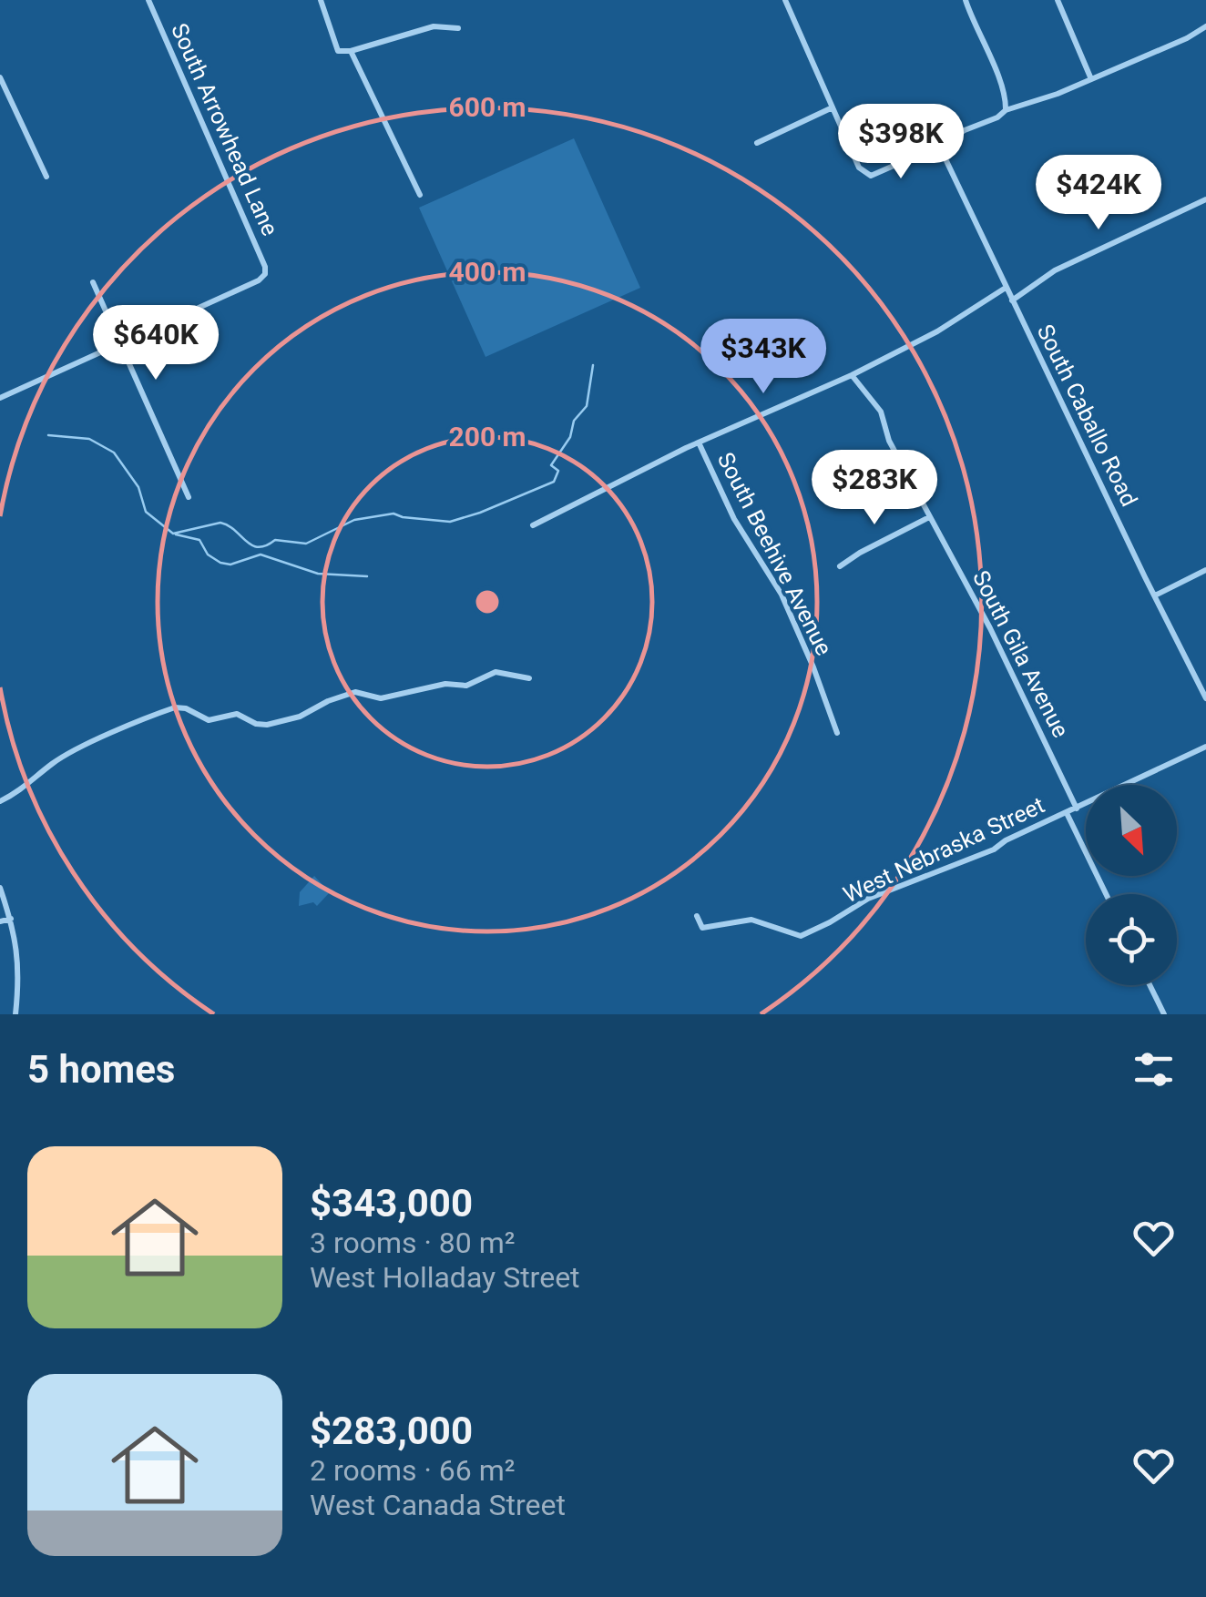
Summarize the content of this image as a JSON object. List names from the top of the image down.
{
  "streets": {
    "street": [
      "South Arrowhead Lane",
      "South Caballo Road",
      "South Beehive Avenue",
      "South Gila Avenue",
      "West Nebraska Street"
    ]
  },
  "crossings": [
    ["South Gila Avenue", "West Nebraska Street"]
  ],
  "north": "bottom right",
  "page": {
    "price": [
      "$398K",
      "$424K",
      "$640K",
      "$343K",
      "$283K"
    ],
    "heading": "5 homes",
    "list": [
      {
        "name": "$343,000",
        "note": "3 rooms · 80 m² · West Holladay Street"
      },
      {
        "name": "$283,000",
        "note": "2 rooms · 66 m² · West Canada Street"
      }
    ]
  },
  "rings": ["600 m", "400 m", "200 m"]
}
